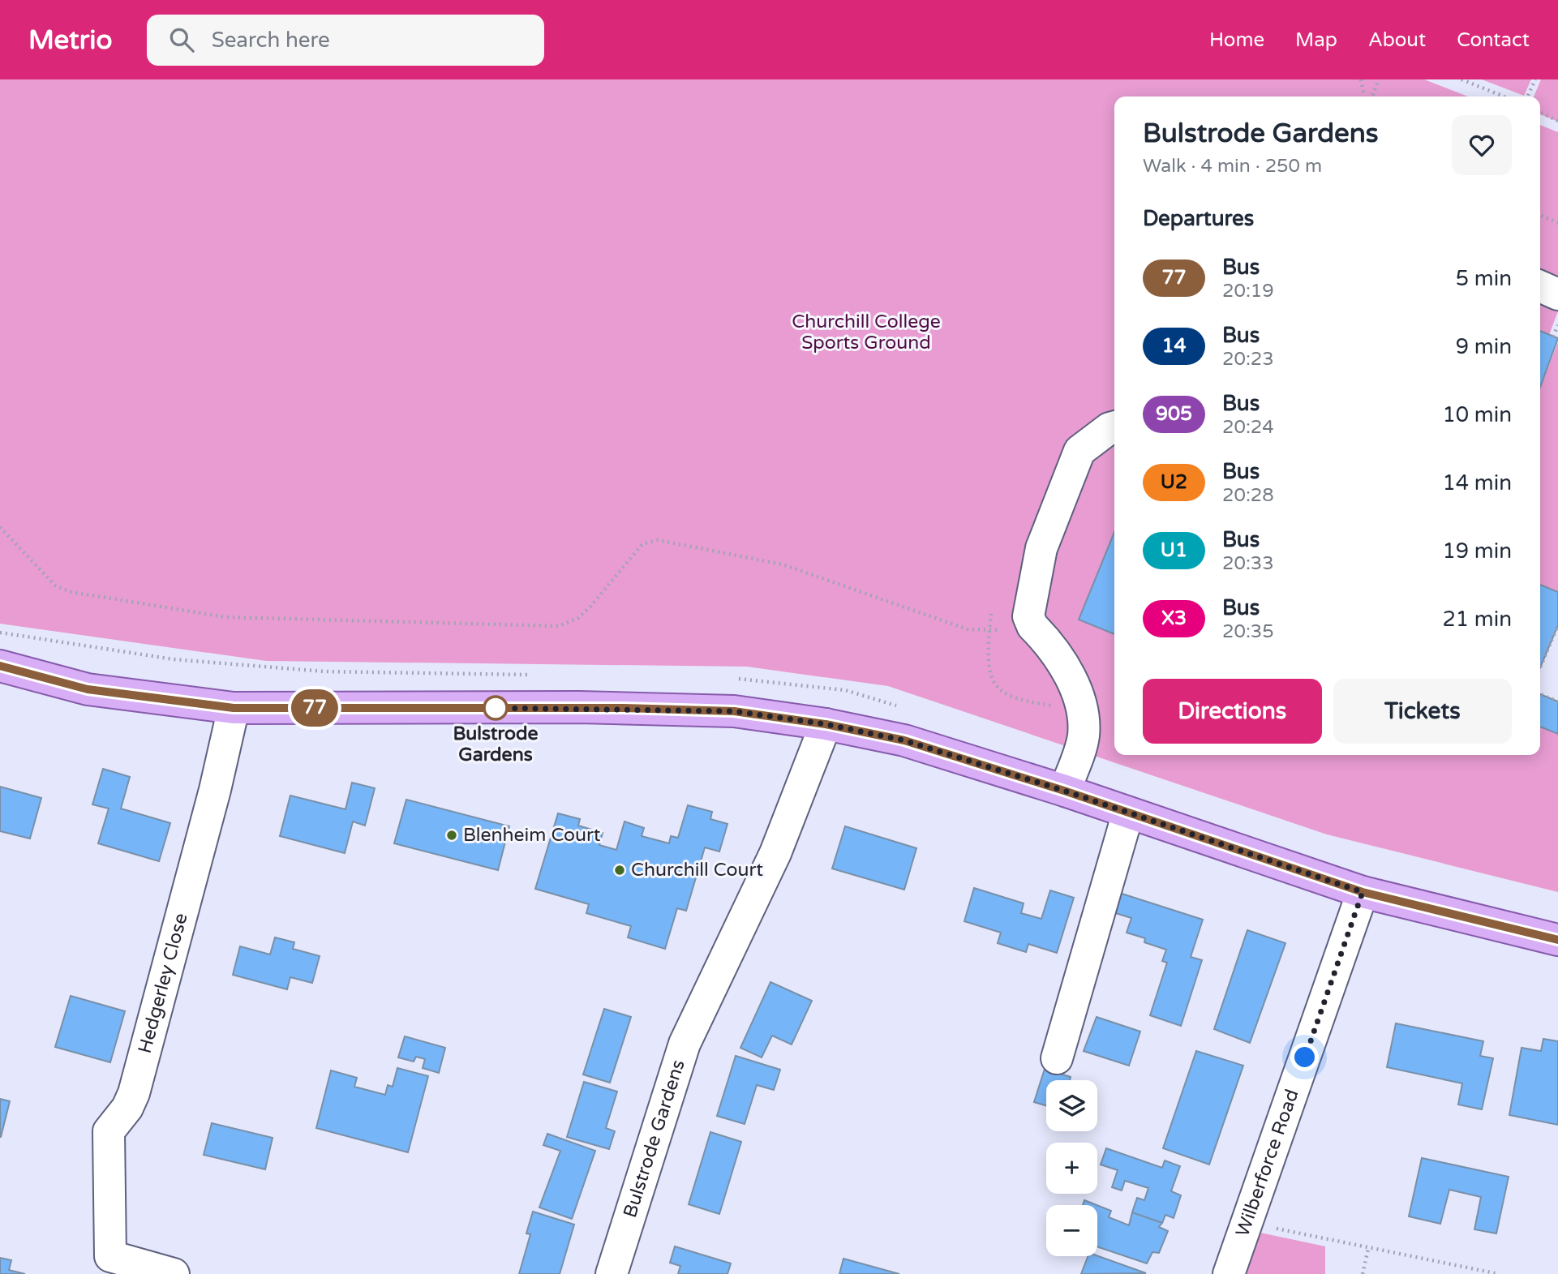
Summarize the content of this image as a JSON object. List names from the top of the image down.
{
  "streets": {
    "street": ["Hedgerley Close", "Bulstrode Gardens", "Wilberforce Road"]
  },
  "parks": ["Churchill College Sports Ground"],
  "places": ["Bulstrode Gardens", "Blenheim Court", "Churchill Court"],
  "lines": ["bus line 77"],
  "page": {
    "header": "Metrio",
    "search": "Search here",
    "nav": [
      "Home",
      "Map",
      "About",
      "Contact"
    ],
    "on_map": "77",
    "heading": [
      ["Bulstrode Gardens", "Walk · 4 min · 250 m"],
      "Departures"
    ],
    "list": [
      {
        "mark": "77",
        "name": "Bus",
        "note": "20:19",
        "value": "5 min"
      },
      {
        "mark": "14",
        "name": "Bus",
        "note": "20:23",
        "value": "9 min"
      },
      {
        "mark": "905",
        "name": "Bus",
        "note": "20:24",
        "value": "10 min"
      },
      {
        "mark": "U2",
        "name": "Bus",
        "note": "20:28",
        "value": "14 min"
      },
      {
        "mark": "U1",
        "name": "Bus",
        "note": "20:33",
        "value": "19 min"
      },
      {
        "mark": "X3",
        "name": "Bus",
        "note": "20:35",
        "value": "21 min"
      }
    ],
    "buttons": ["Directions", "Tickets"],
    "map_buttons": ["+", "−"]
  }
}
